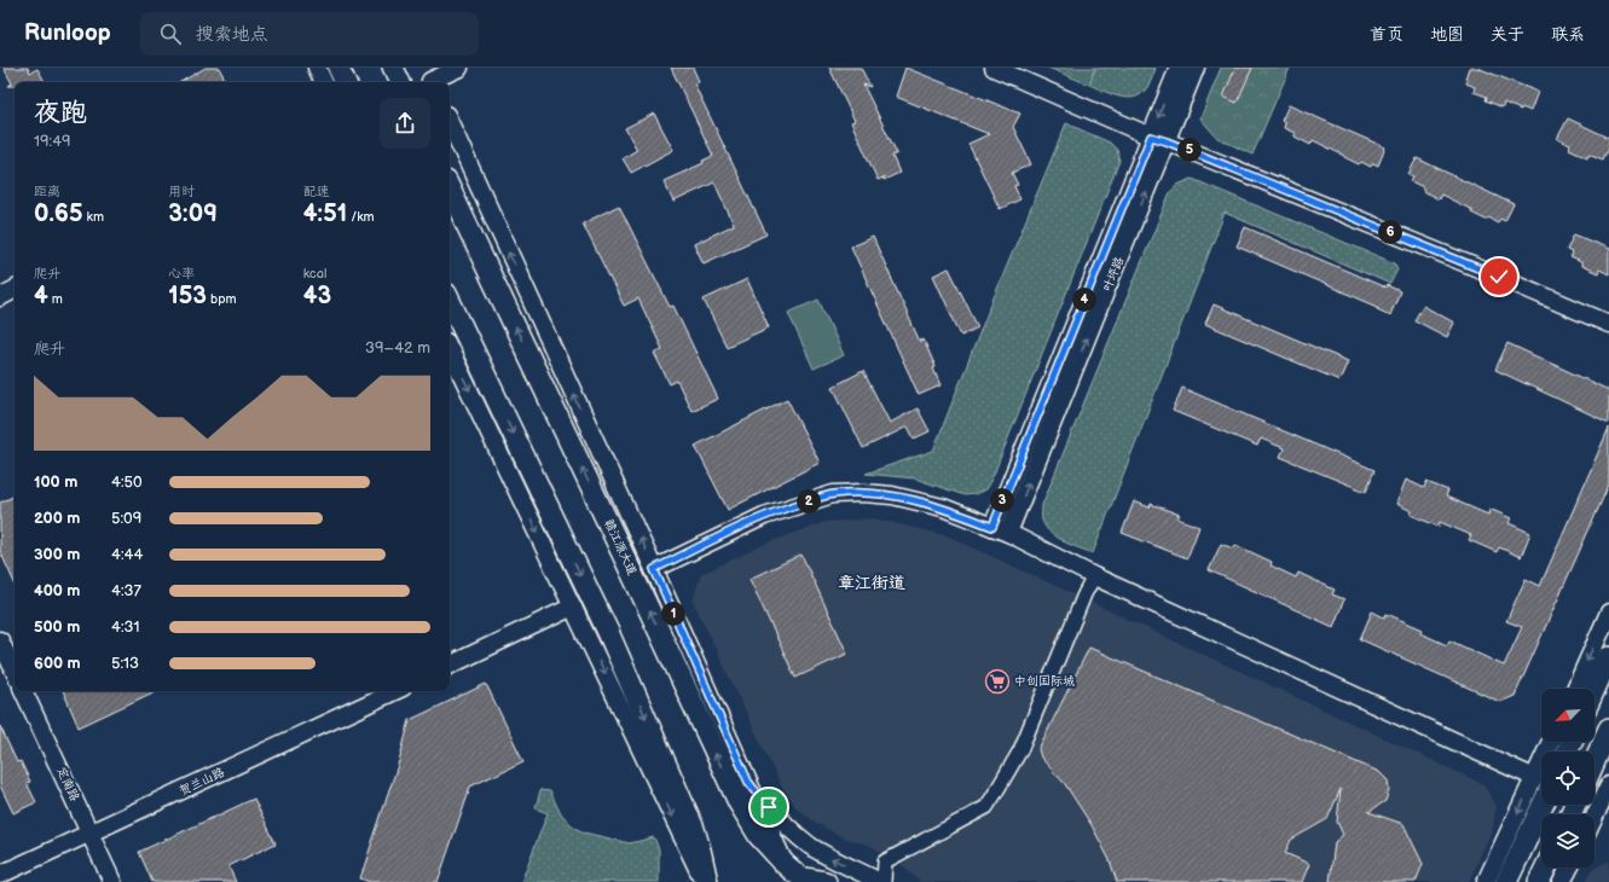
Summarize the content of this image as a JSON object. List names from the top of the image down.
{
  "streets": {
    "main road": ["赣江源大道"],
    "street": ["叶坪路", "贺兰山路", "定南路"]
  },
  "crossings": [
    ["贺兰山路", "定南路"]
  ],
  "districts": ["章江街道"],
  "places": {
    "supermarket": ["中创国际城"]
  },
  "north": "bottom left",
  "page": {
    "header": "Runloop",
    "search": "搜索地点",
    "nav": [
      "首页",
      "地图",
      "关于",
      "联系"
    ],
    "heading": ["夜跑", "19:49"],
    "pins": [
      "5",
      "6",
      "4",
      "3",
      "2",
      "1"
    ],
    "stats": [
      ["距离", "0.65 km"],
      ["用时", "3:09"],
      ["配速", "4:51 /km"],
      ["爬升", "4 m"],
      ["心率", "153 bpm"],
      ["kcal", "43"]
    ],
    "chart": ["爬升", "39–42 m"],
    "list": [
      {
        "name": "100 m",
        "note": "4:50"
      },
      {
        "name": "200 m",
        "note": "5:09"
      },
      {
        "name": "300 m",
        "note": "4:44"
      },
      {
        "name": "400 m",
        "note": "4:37"
      },
      {
        "name": "500 m",
        "note": "4:31"
      },
      {
        "name": "600 m",
        "note": "5:13"
      }
    ]
  }
}
